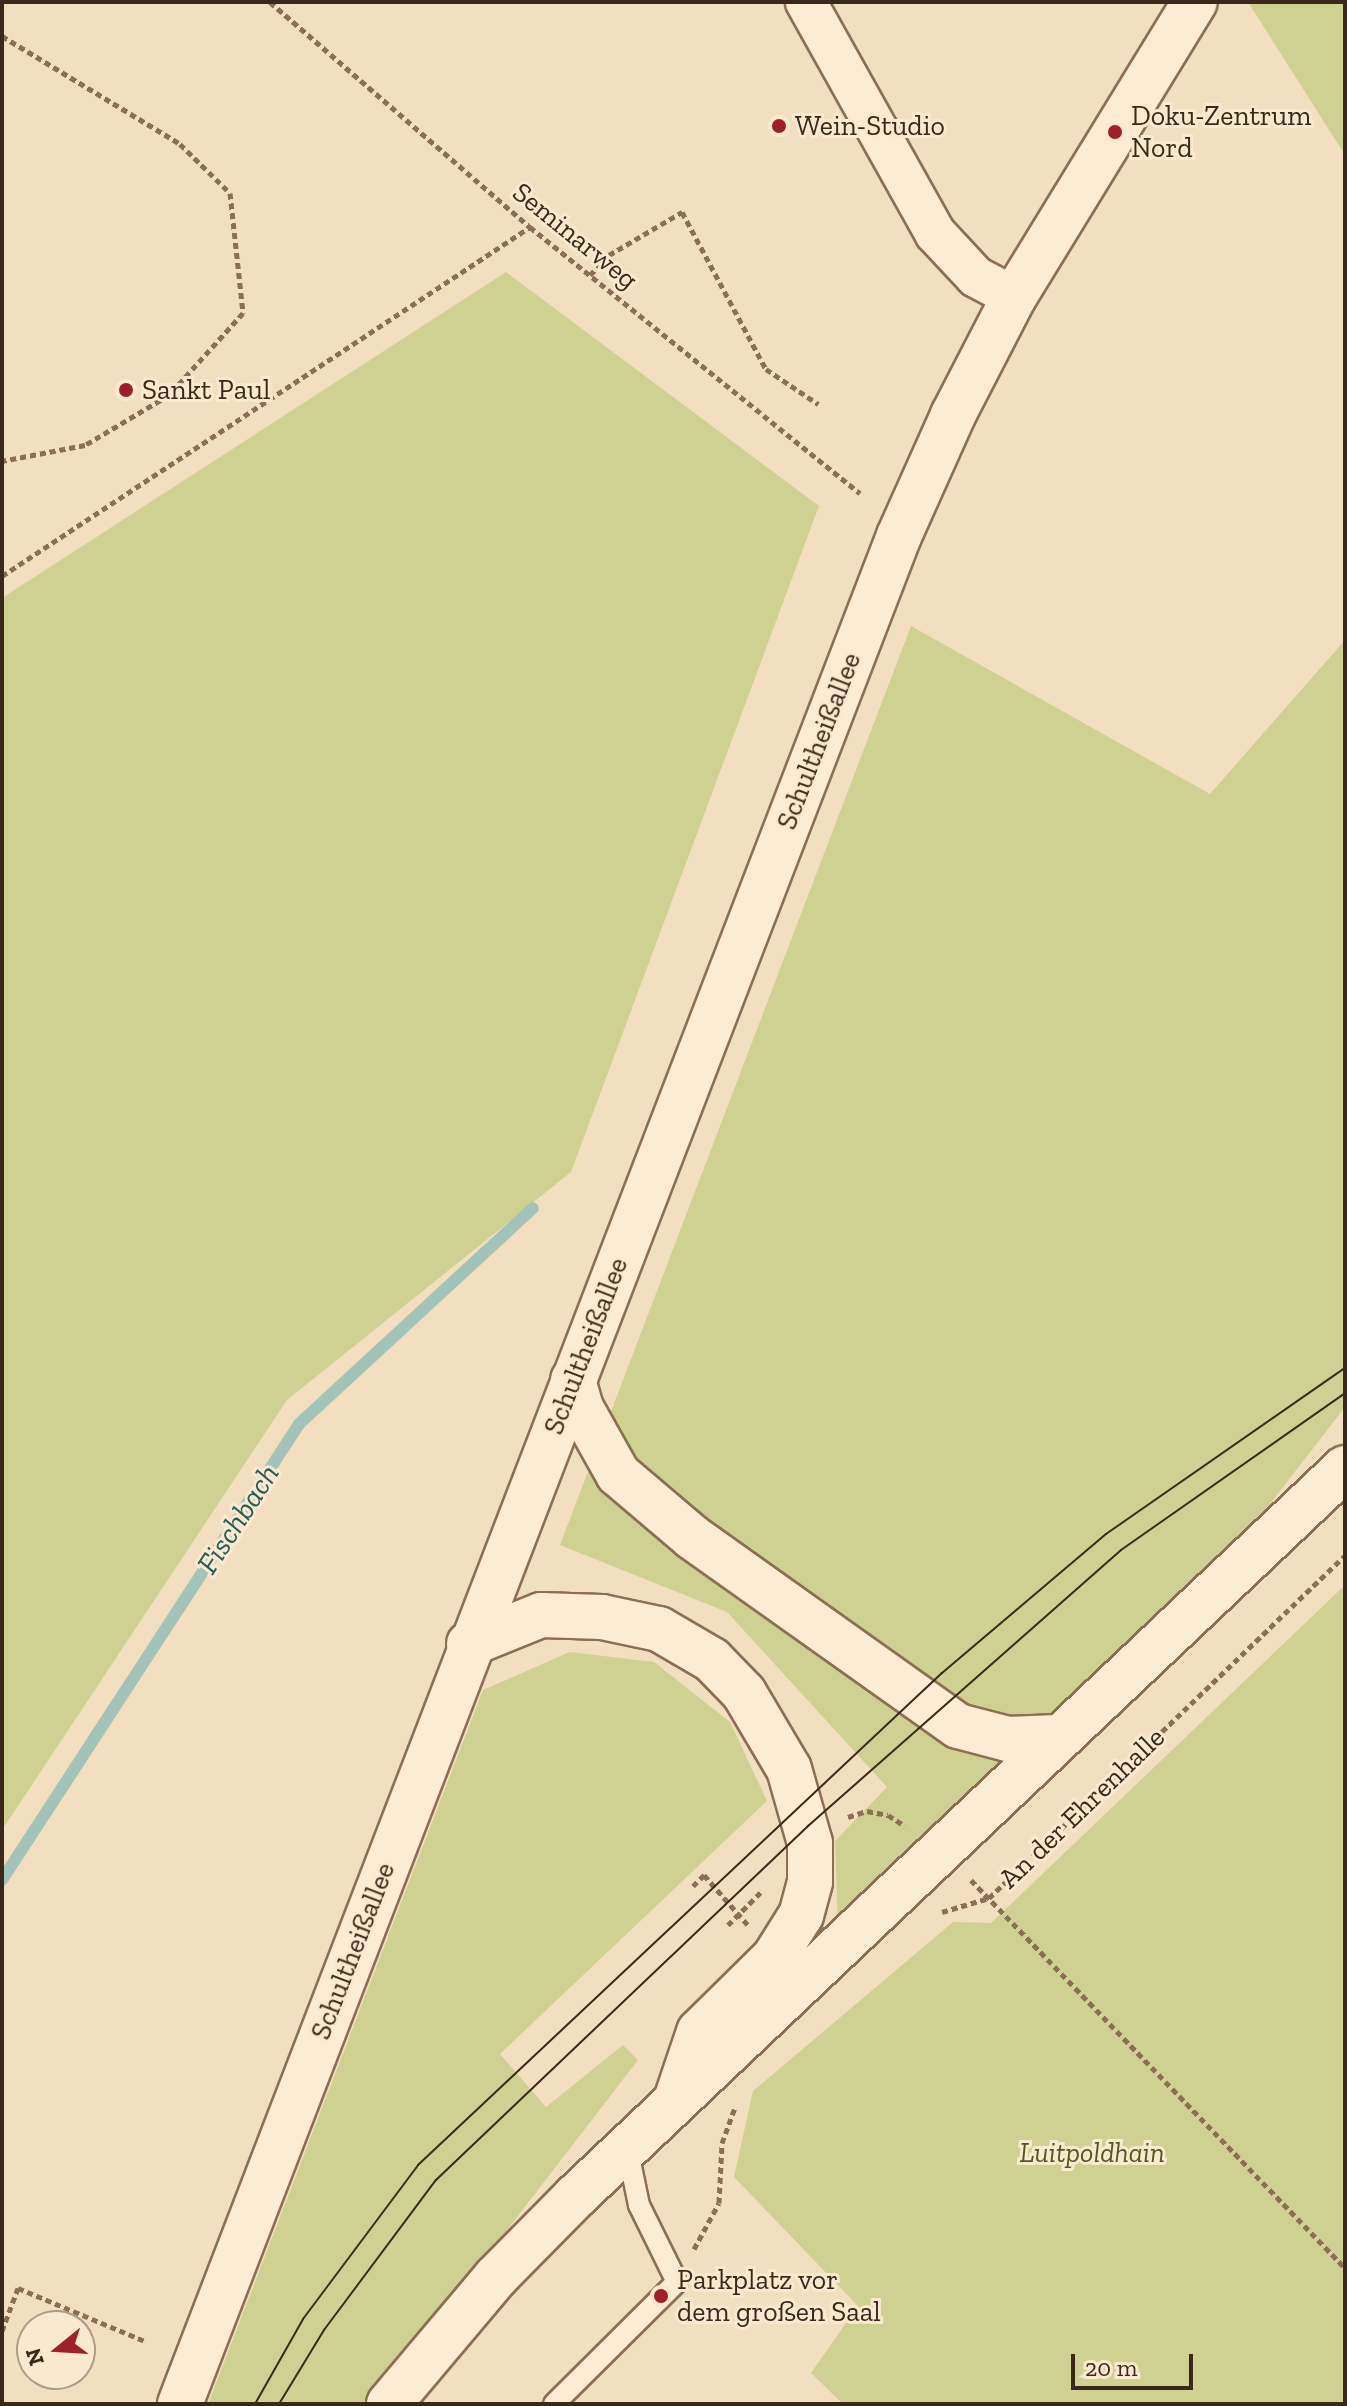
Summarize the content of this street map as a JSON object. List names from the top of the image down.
{
  "streets": {
    "main road": ["Schultheißallee"],
    "path": ["Seminarweg", "An der Ehrenhalle"]
  },
  "water": ["Fischbach"],
  "parks": ["Luitpoldhain"],
  "places": [
    "Wein-Studio",
    "Doku-Zentrum Nord",
    "Sankt Paul",
    "Parkplatz vor dem großen Saal"
  ],
  "scale_bar": "20 m",
  "north": "left"
}
